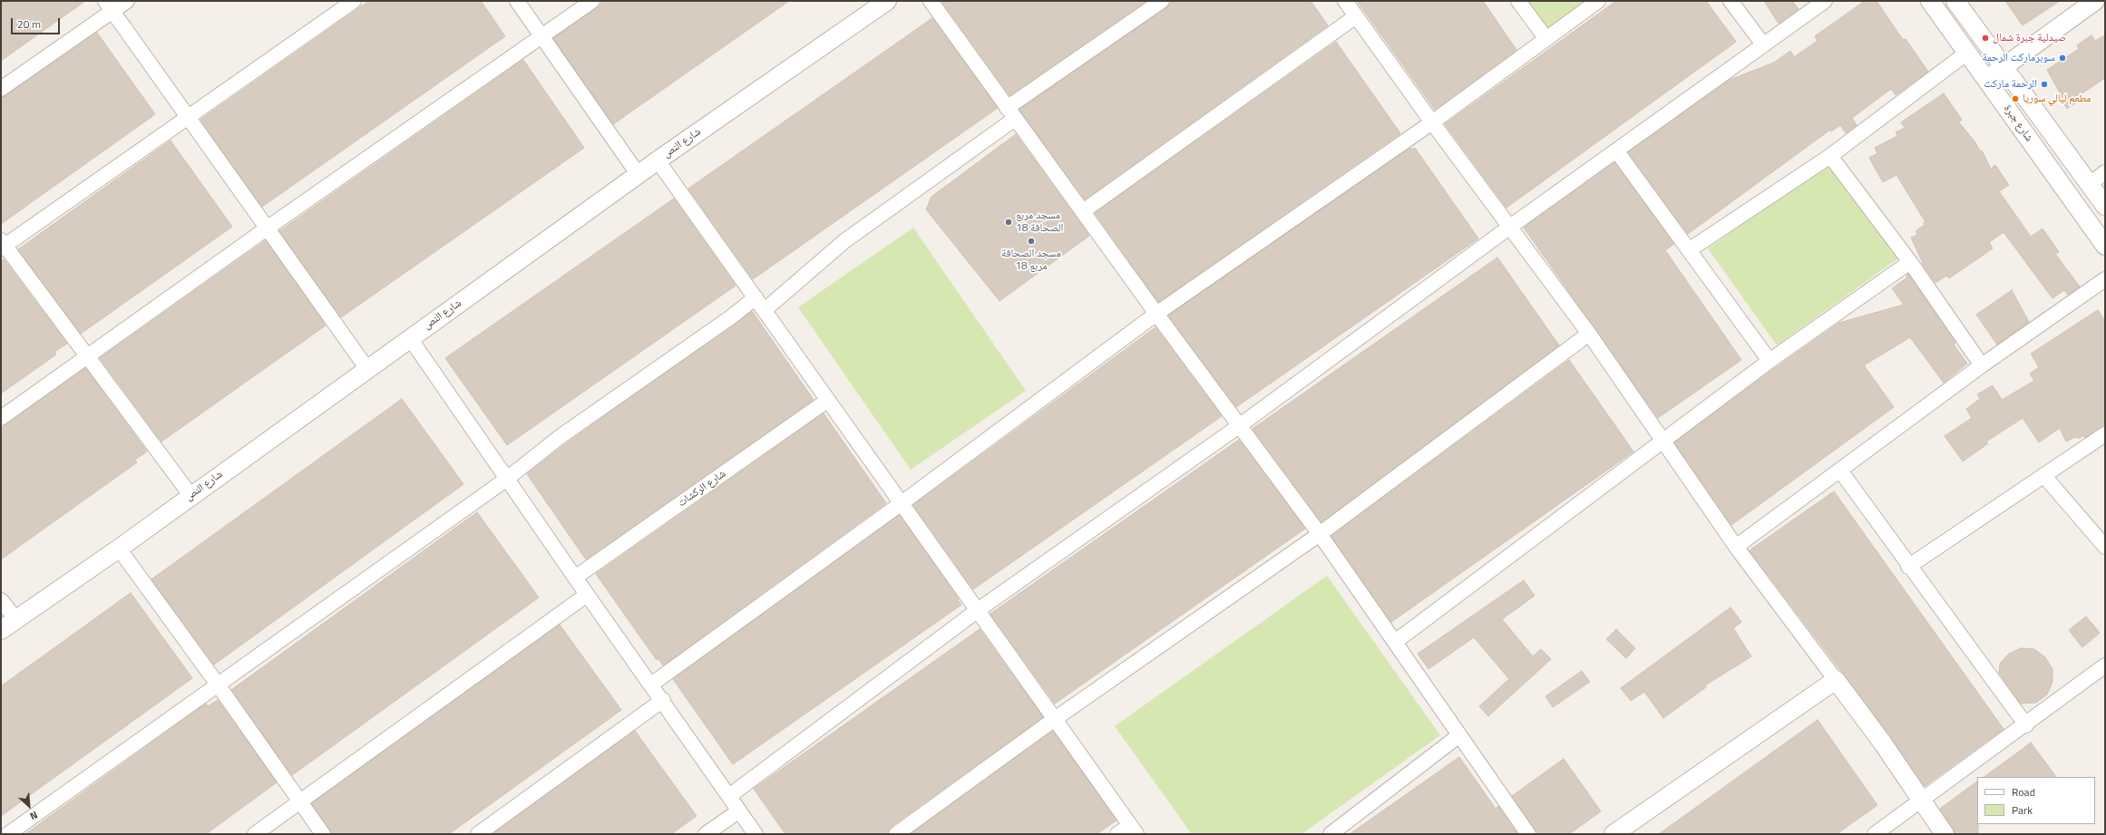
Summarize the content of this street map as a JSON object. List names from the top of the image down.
{
  "streets": {
    "street": ["شارع جبرة", "شارع النص", "شارع الركشات"]
  },
  "places": [
    "صيدلية جبرة شمال",
    "سوبرماركت الرحمة",
    "الرحمة ماركت",
    "مطعم ليالي سوريا",
    "مسجد مربع 18 الصحافة",
    "مسجد الصحافة مربع 18"
  ],
  "legend": ["Road", "Park"],
  "scale_bar": "20 m",
  "north": "bottom right"
}
